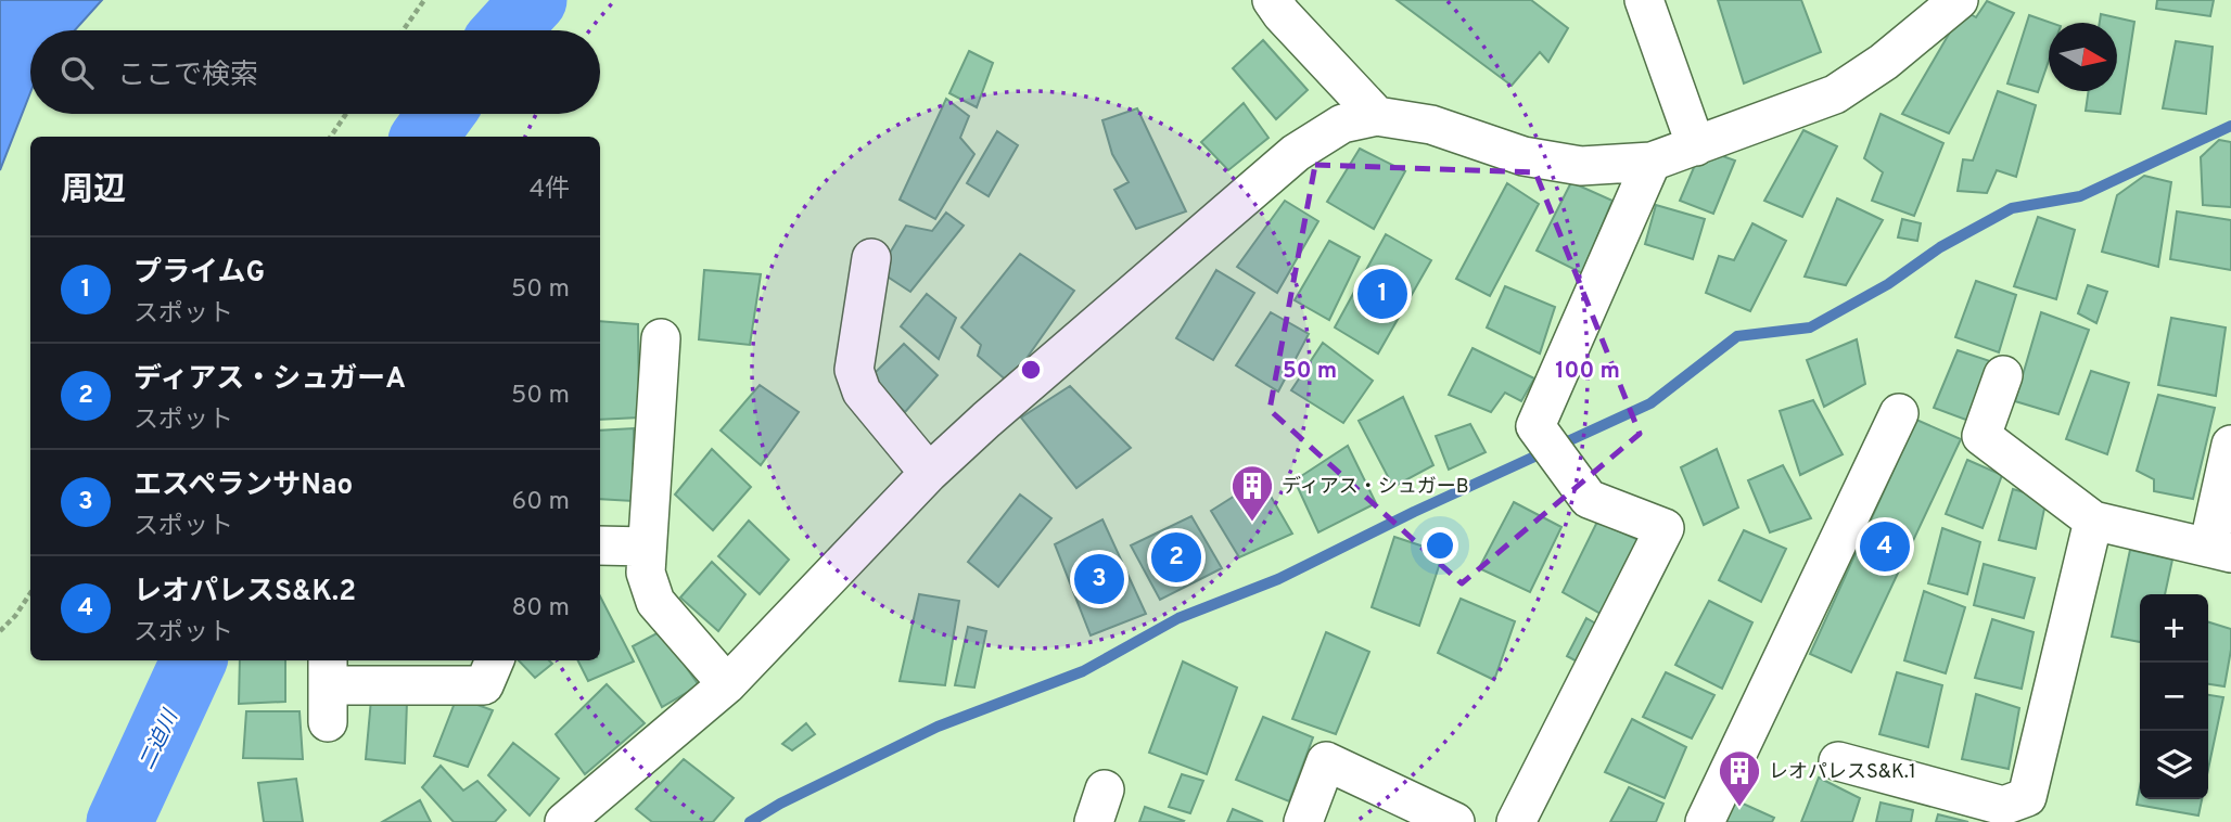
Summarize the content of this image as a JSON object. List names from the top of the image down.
{
  "water": ["二迫川"],
  "places": {
    "building": ["ディアス・シュガーB", "レオパレスS&K.1"]
  },
  "north": "right",
  "page": {
    "search": "ここで検索",
    "heading": ["周辺", "4件"],
    "list": [
      {
        "mark": "1",
        "name": "プライムG",
        "note": "スポット",
        "value": "50 m"
      },
      {
        "mark": "2",
        "name": "ディアス・シュガーA",
        "note": "スポット",
        "value": "50 m"
      },
      {
        "mark": "3",
        "name": "エスペランサNao",
        "note": "スポット",
        "value": "60 m"
      },
      {
        "mark": "4",
        "name": "レオパレスS&K.2",
        "note": "スポット",
        "value": "80 m"
      }
    ],
    "pins": [
      "1",
      "4",
      "2",
      "3"
    ],
    "map_buttons": ["+", "−"]
  },
  "rings": ["50 m", "100 m"]
}
